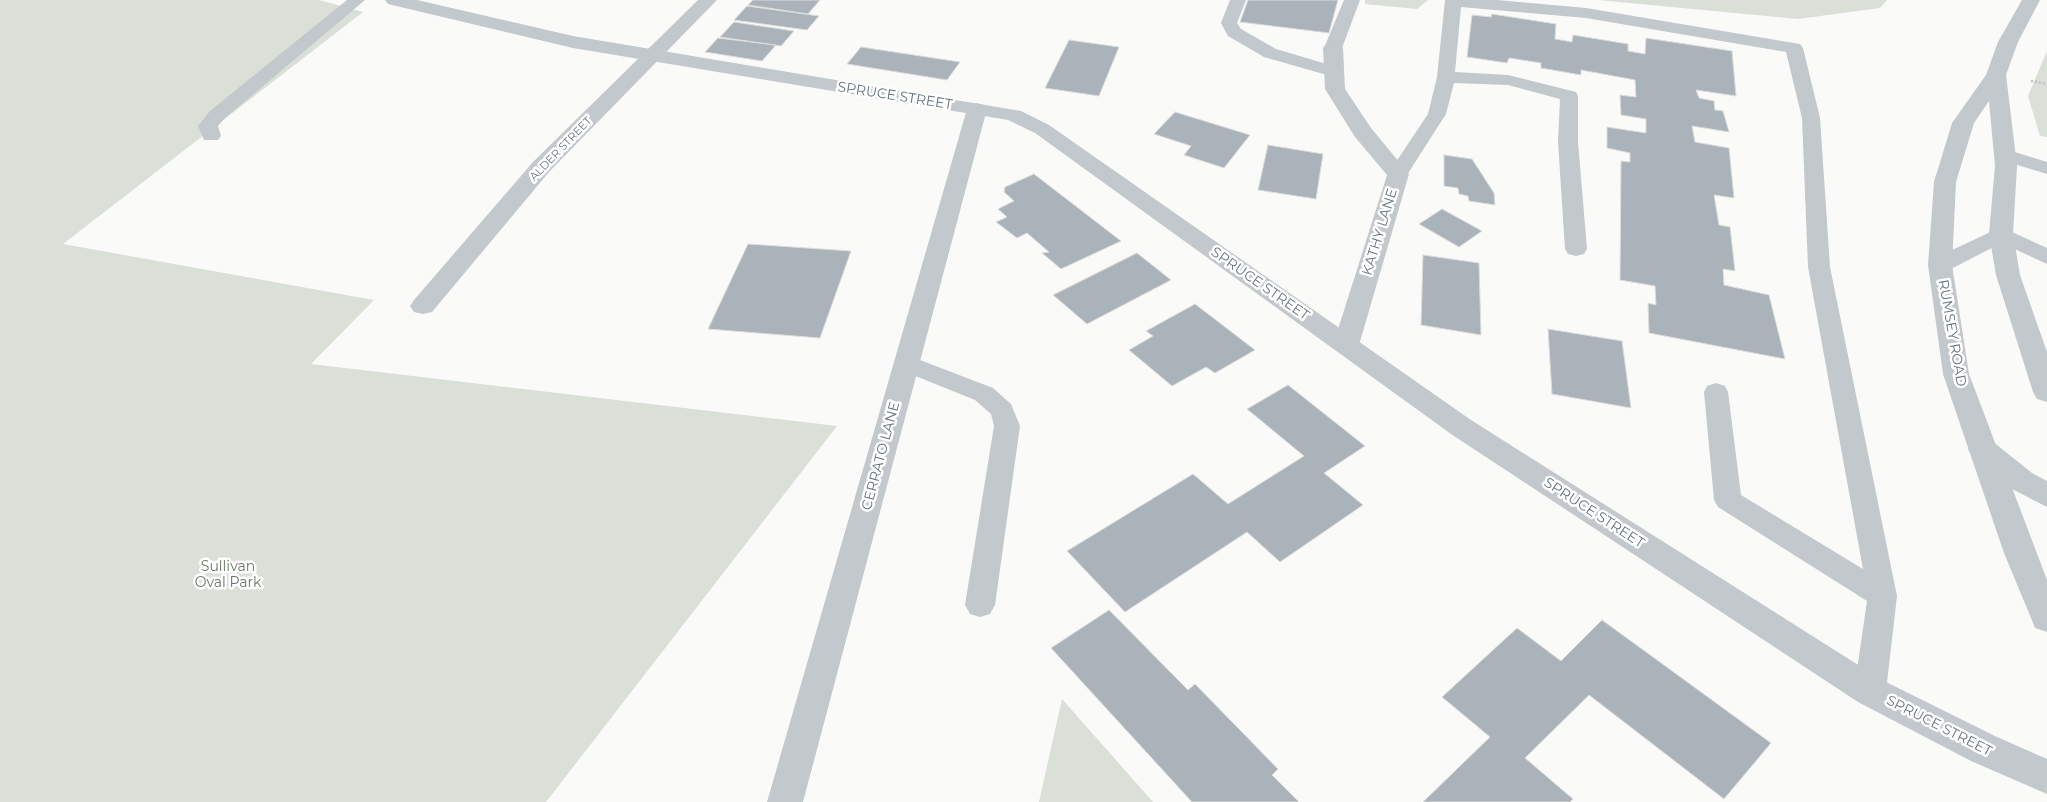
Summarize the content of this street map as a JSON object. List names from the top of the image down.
{
  "streets": {
    "street": [
      "SPRUCE STREET",
      "ALDER STREET",
      "KATHY LANE",
      "RUMSEY ROAD",
      "CERRATO LANE"
    ]
  },
  "crossings": [
    ["SPRUCE STREET", "ALDER STREET"],
    ["SPRUCE STREET", "KATHY LANE"],
    ["SPRUCE STREET", "CERRATO LANE"]
  ],
  "parks": ["Sullivan Oval Park"]
}
